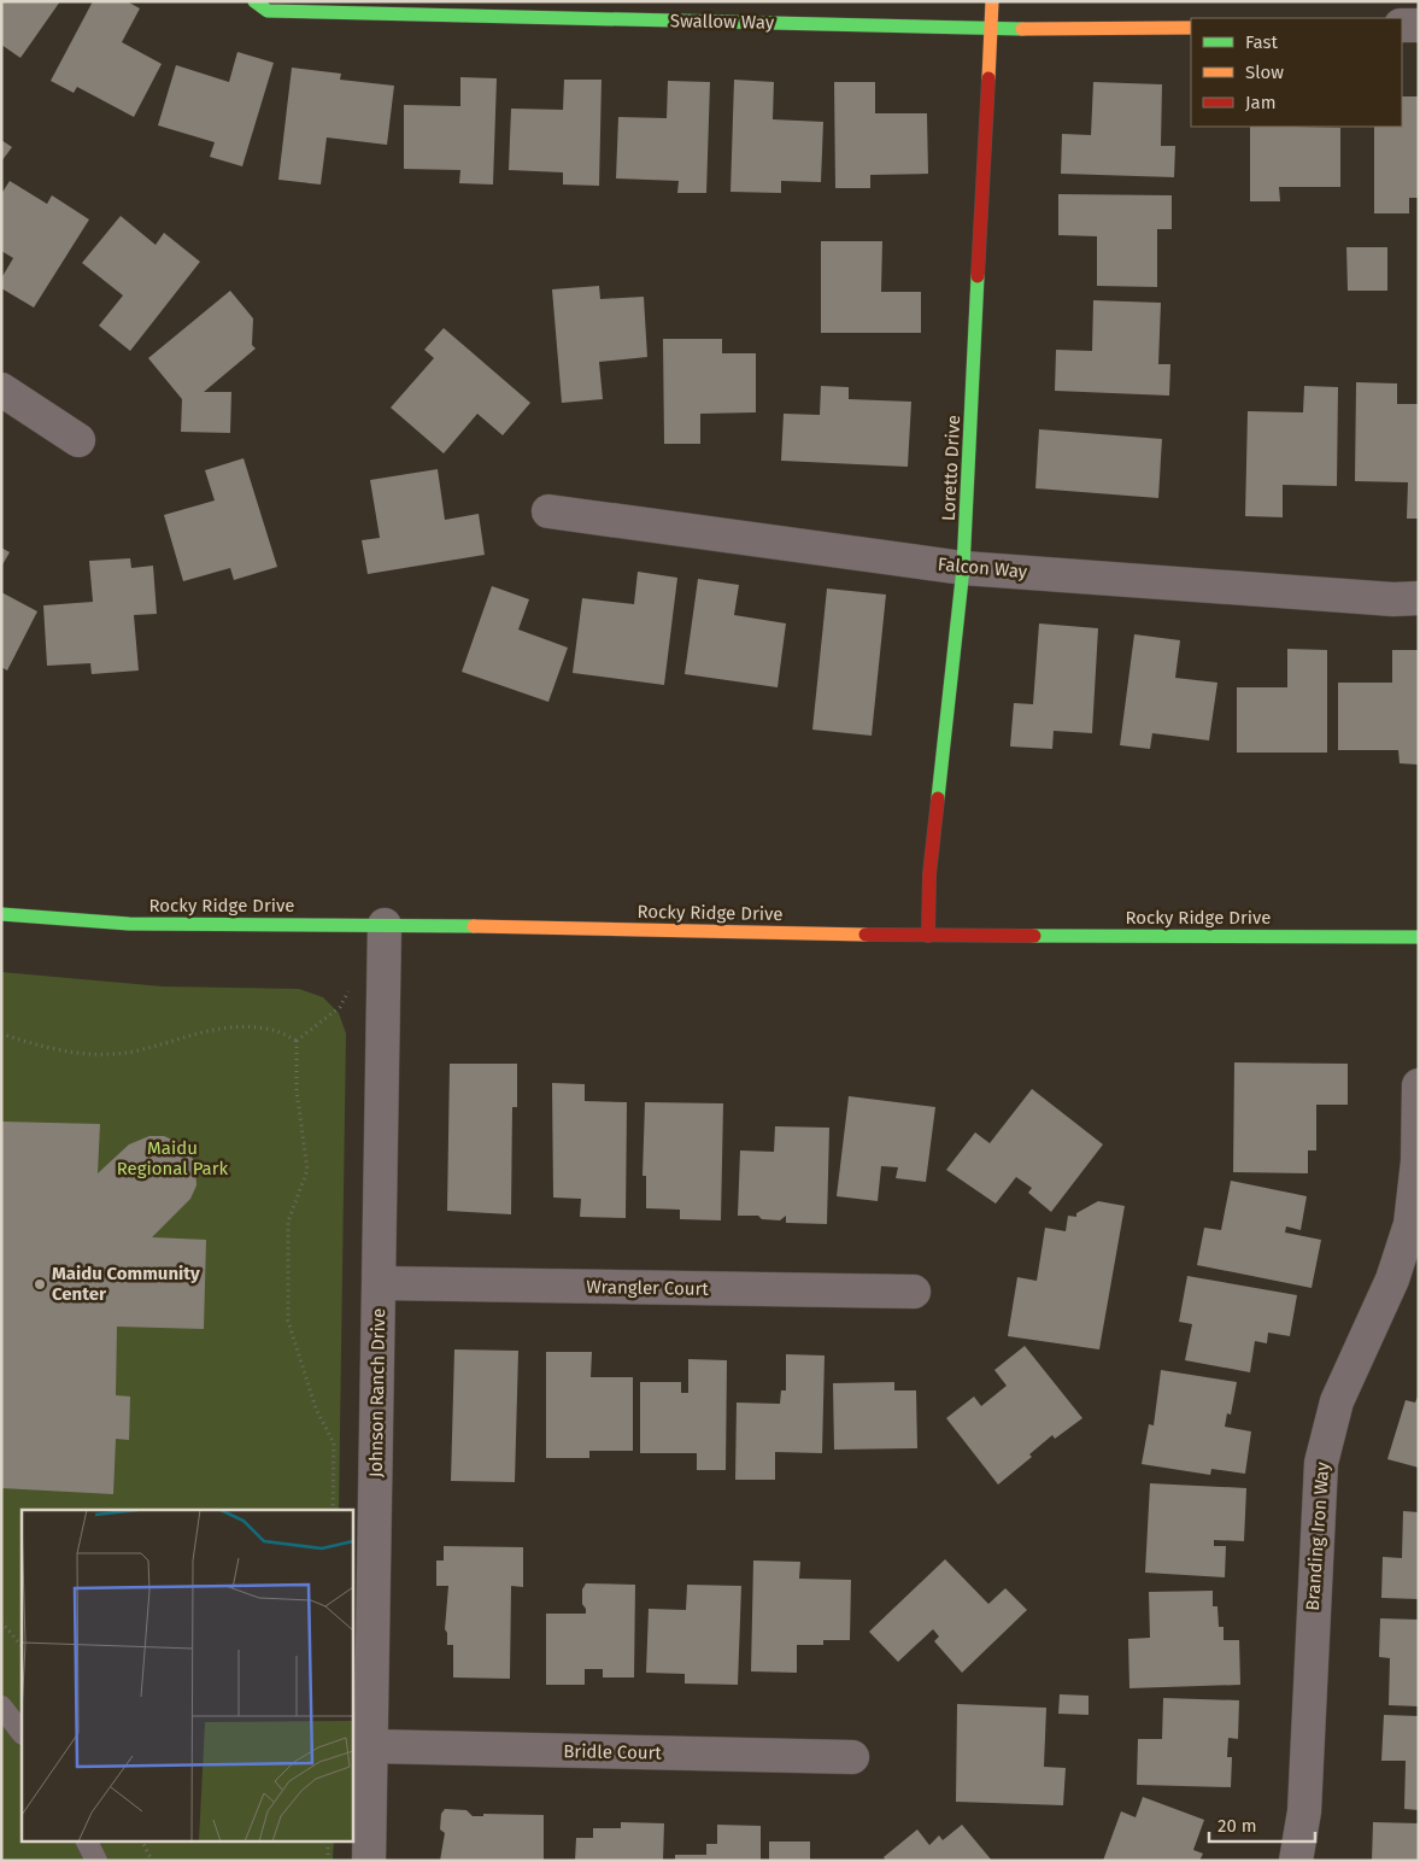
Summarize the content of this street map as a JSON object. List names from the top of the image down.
{
  "streets": {
    "street": [
      "Swallow Way",
      "Loretto Drive",
      "Falcon Way",
      "Rocky Ridge Drive",
      "Wrangler Court",
      "Johnson Ranch Drive",
      "Branding Iron Way",
      "Bridle Court"
    ]
  },
  "crossings": [
    ["Swallow Way", "Loretto Drive"],
    ["Loretto Drive", "Falcon Way"],
    ["Loretto Drive", "Rocky Ridge Drive"],
    ["Rocky Ridge Drive", "Johnson Ranch Drive"],
    ["Wrangler Court", "Johnson Ranch Drive"],
    ["Johnson Ranch Drive", "Bridle Court"]
  ],
  "parks": ["Maidu Regional Park"],
  "places": ["Maidu Community Center"],
  "legend": ["Fast", "Slow", "Jam"],
  "scale_bar": "20 m"
}
